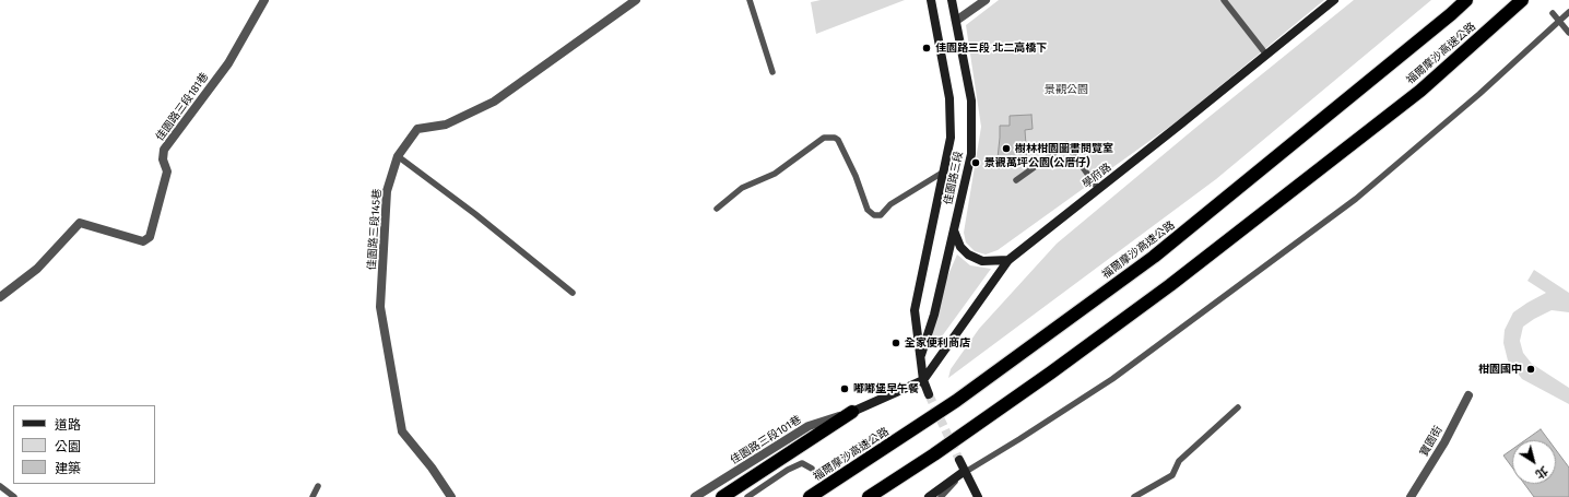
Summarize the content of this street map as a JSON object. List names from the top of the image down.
{
  "streets": {
    "highway": ["福爾摩沙高速公路"],
    "street": [
      "佳園路三段181巷",
      "學府路",
      "佳園路三段",
      "佳園路三段145巷",
      "佳園路三段101巷",
      "寶園街"
    ]
  },
  "crossings": [
    ["學府路", "佳園路三段"],
    ["學府路", "佳園路三段101巷"],
    ["佳園路三段", "佳園路三段101巷"]
  ],
  "parks": ["景觀公園"],
  "places": [
    "佳園路三段 北二高橋下",
    "樹林柑園圖書閱覽室",
    "景觀萬坪公園(公厝仔)",
    "全家便利商店",
    "柑園國中",
    "嘟嘟堡早午餐"
  ],
  "legend": ["道路", "公園", "建築"],
  "north": "bottom right"
}
